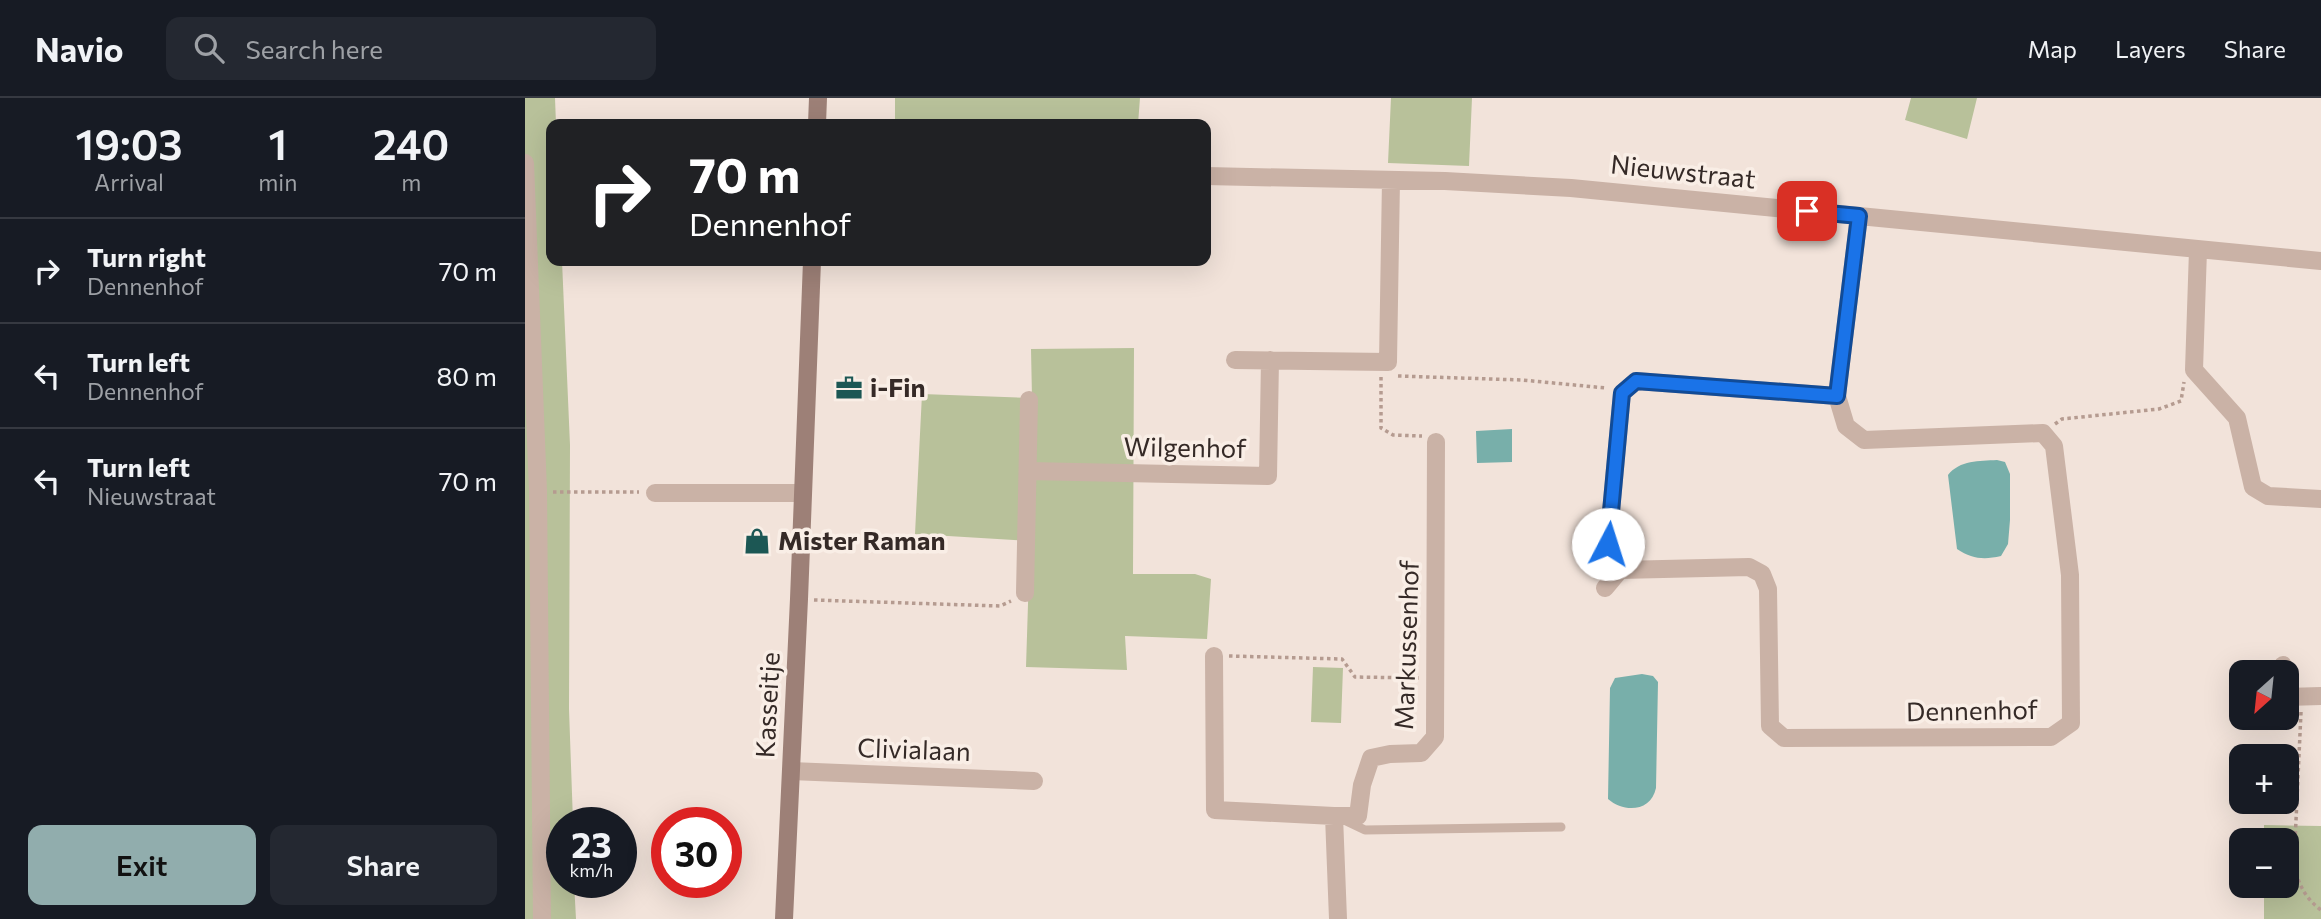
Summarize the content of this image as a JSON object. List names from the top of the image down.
{
  "streets": {
    "street": [
      "Nieuwstraat",
      "Wilgenhof",
      "Markussenhof",
      "Kasseitje",
      "Dennenhof",
      "Clivialaan"
    ]
  },
  "crossings": [
    ["Kasseitje", "Clivialaan"]
  ],
  "places": {
    "office": ["i-Fin"],
    "shop": ["Mister Raman"]
  },
  "north": "bottom left",
  "page": {
    "header": "Navio",
    "search": "Search here",
    "nav": ["Map", "Layers", "Share"],
    "eta": [
      "19:03",
      "Arrival",
      "1",
      "min",
      "240",
      "m"
    ],
    "turn": ["70 m", "Dennenhof"],
    "list": [
      {
        "name": "Turn right",
        "note": "Dennenhof",
        "value": "70 m"
      },
      {
        "name": "Turn left",
        "note": "Dennenhof",
        "value": "80 m"
      },
      {
        "name": "Turn left",
        "note": "Nieuwstraat",
        "value": "70 m"
      }
    ],
    "map_buttons": ["+", "−"],
    "speed": "23 km/h",
    "limit": "30",
    "buttons": ["Exit", "Share"]
  }
}
